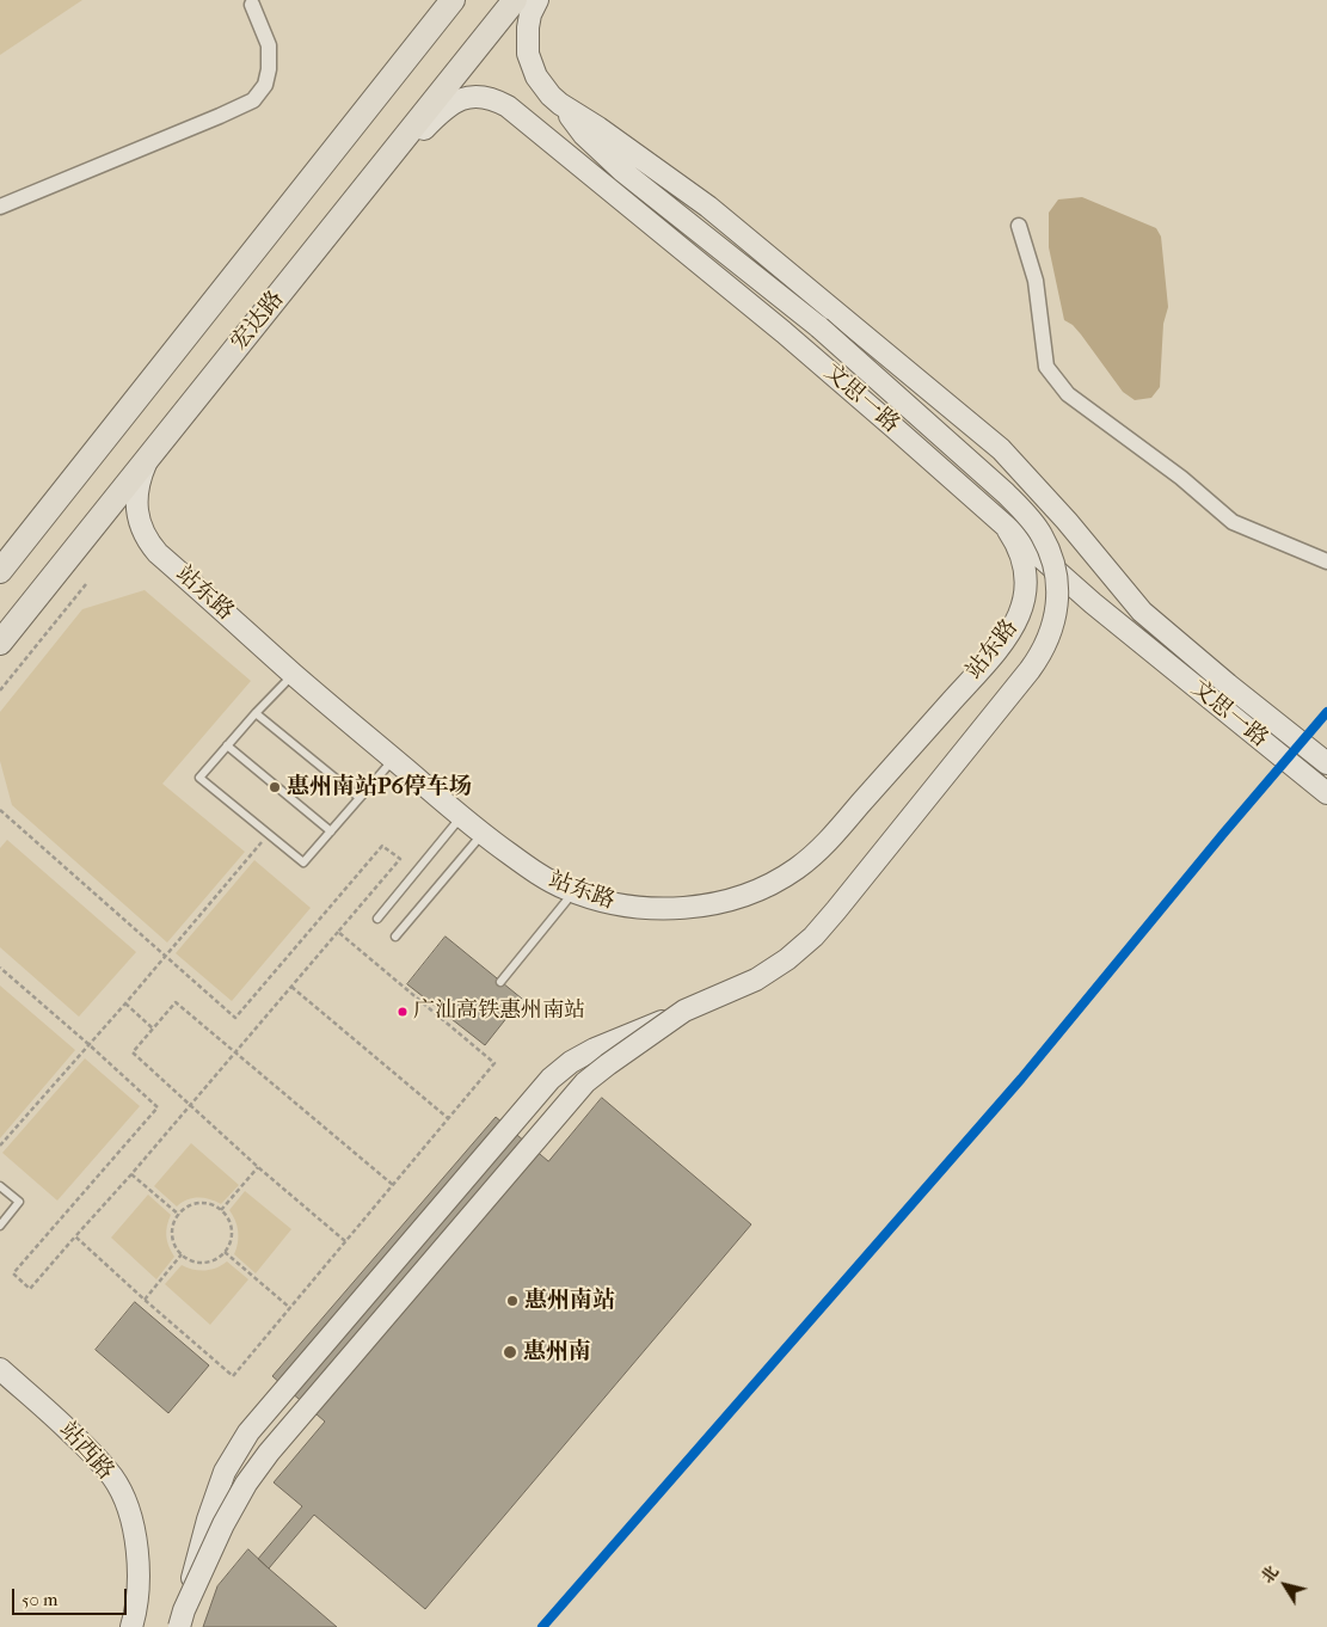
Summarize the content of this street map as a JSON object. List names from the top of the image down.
{
  "streets": {
    "main road": ["宏达路"],
    "street": ["文思一路", "站东路", "站西路"]
  },
  "crossings": [
    ["宏达路", "文思一路"],
    ["宏达路", "站东路"],
    ["文思一路", "站东路"]
  ],
  "places": [
    "惠州南站P6停车场",
    "广汕高铁惠州南站",
    "惠州南站",
    "惠州南"
  ],
  "scale_bar": "50 m",
  "north": "top left"
}
